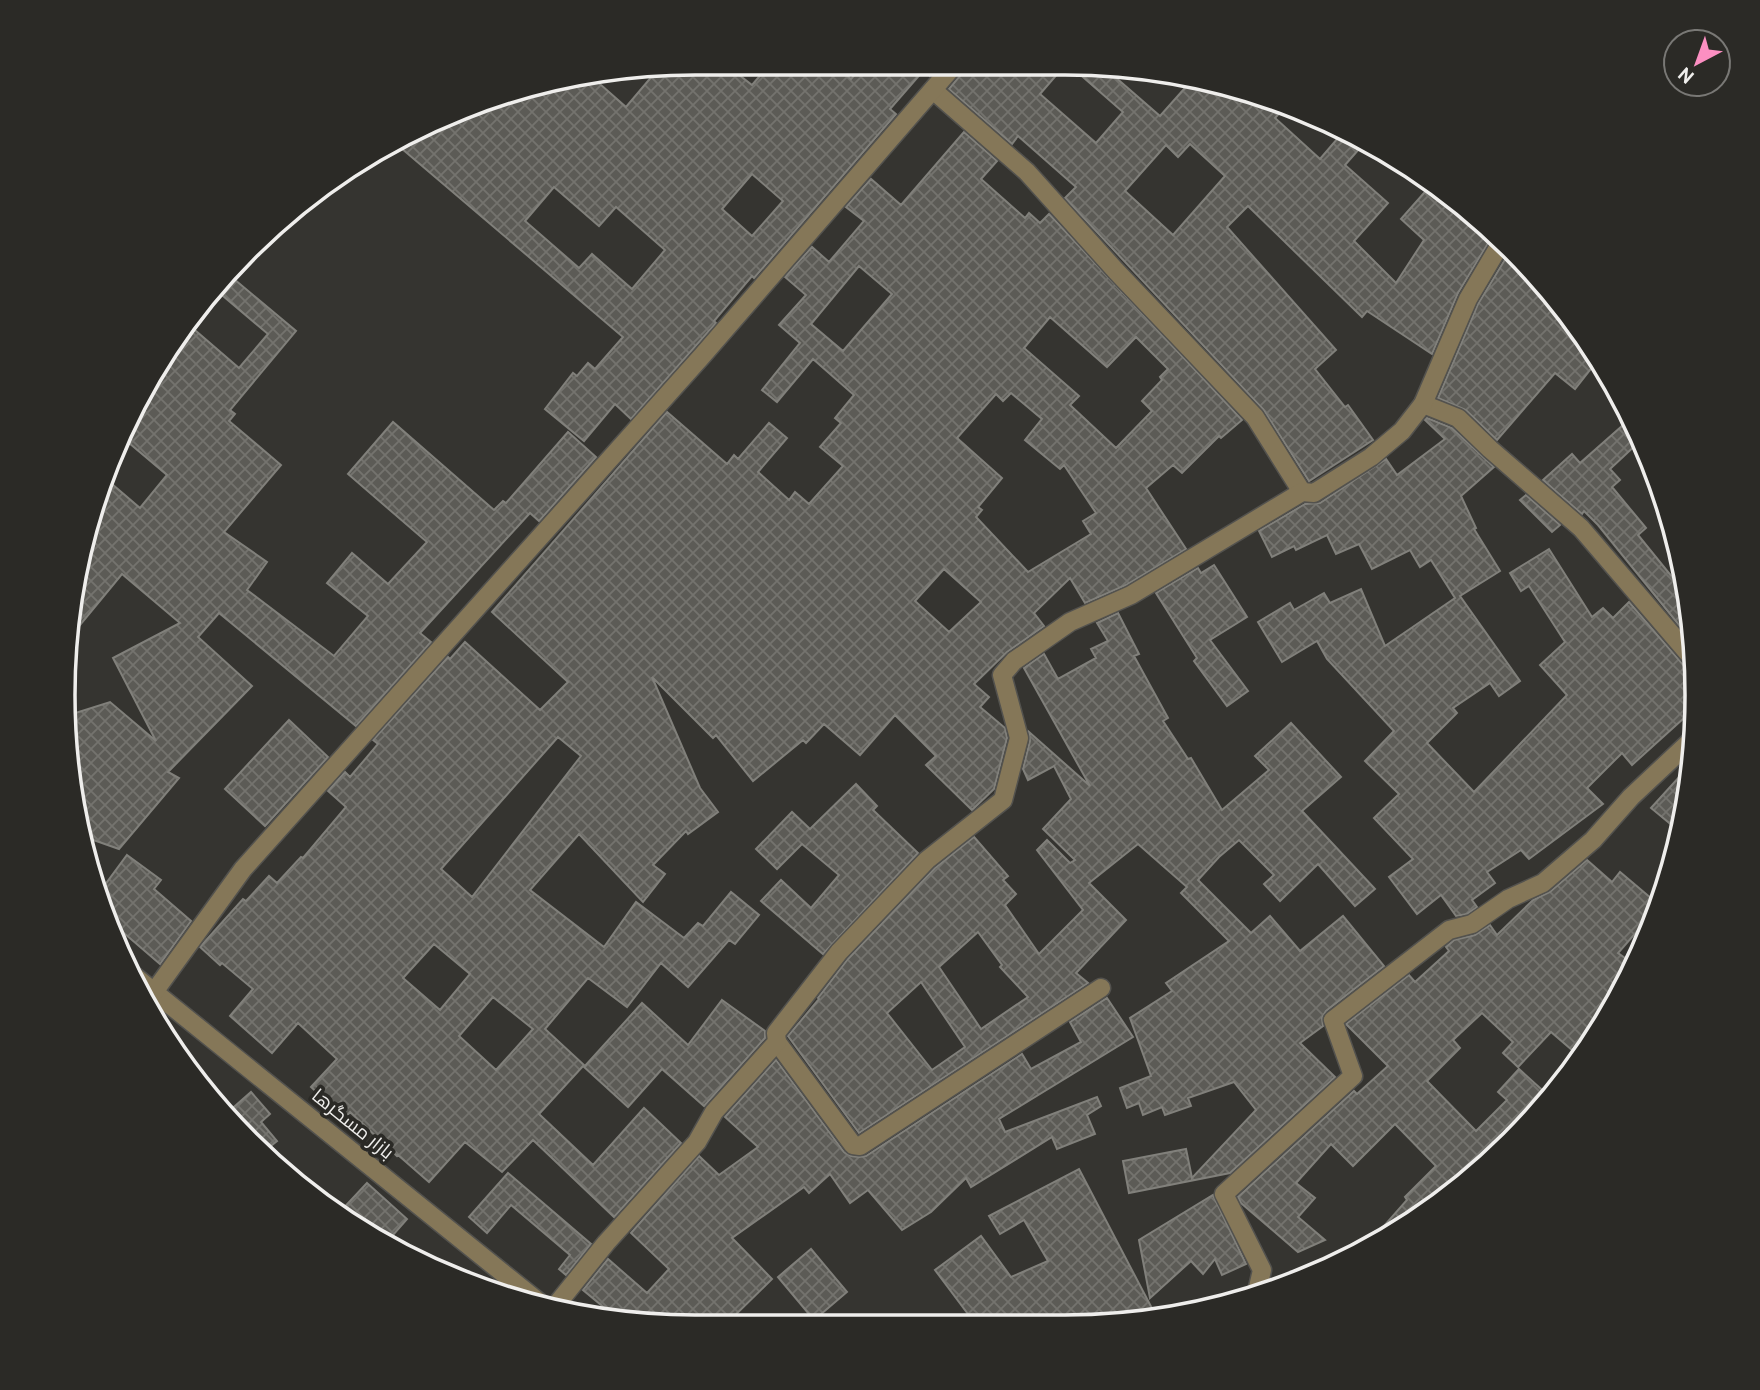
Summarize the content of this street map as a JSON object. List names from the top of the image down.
{
  "streets": {
    "street": ["بازار مسگرها"]
  },
  "north": "bottom left"
}
